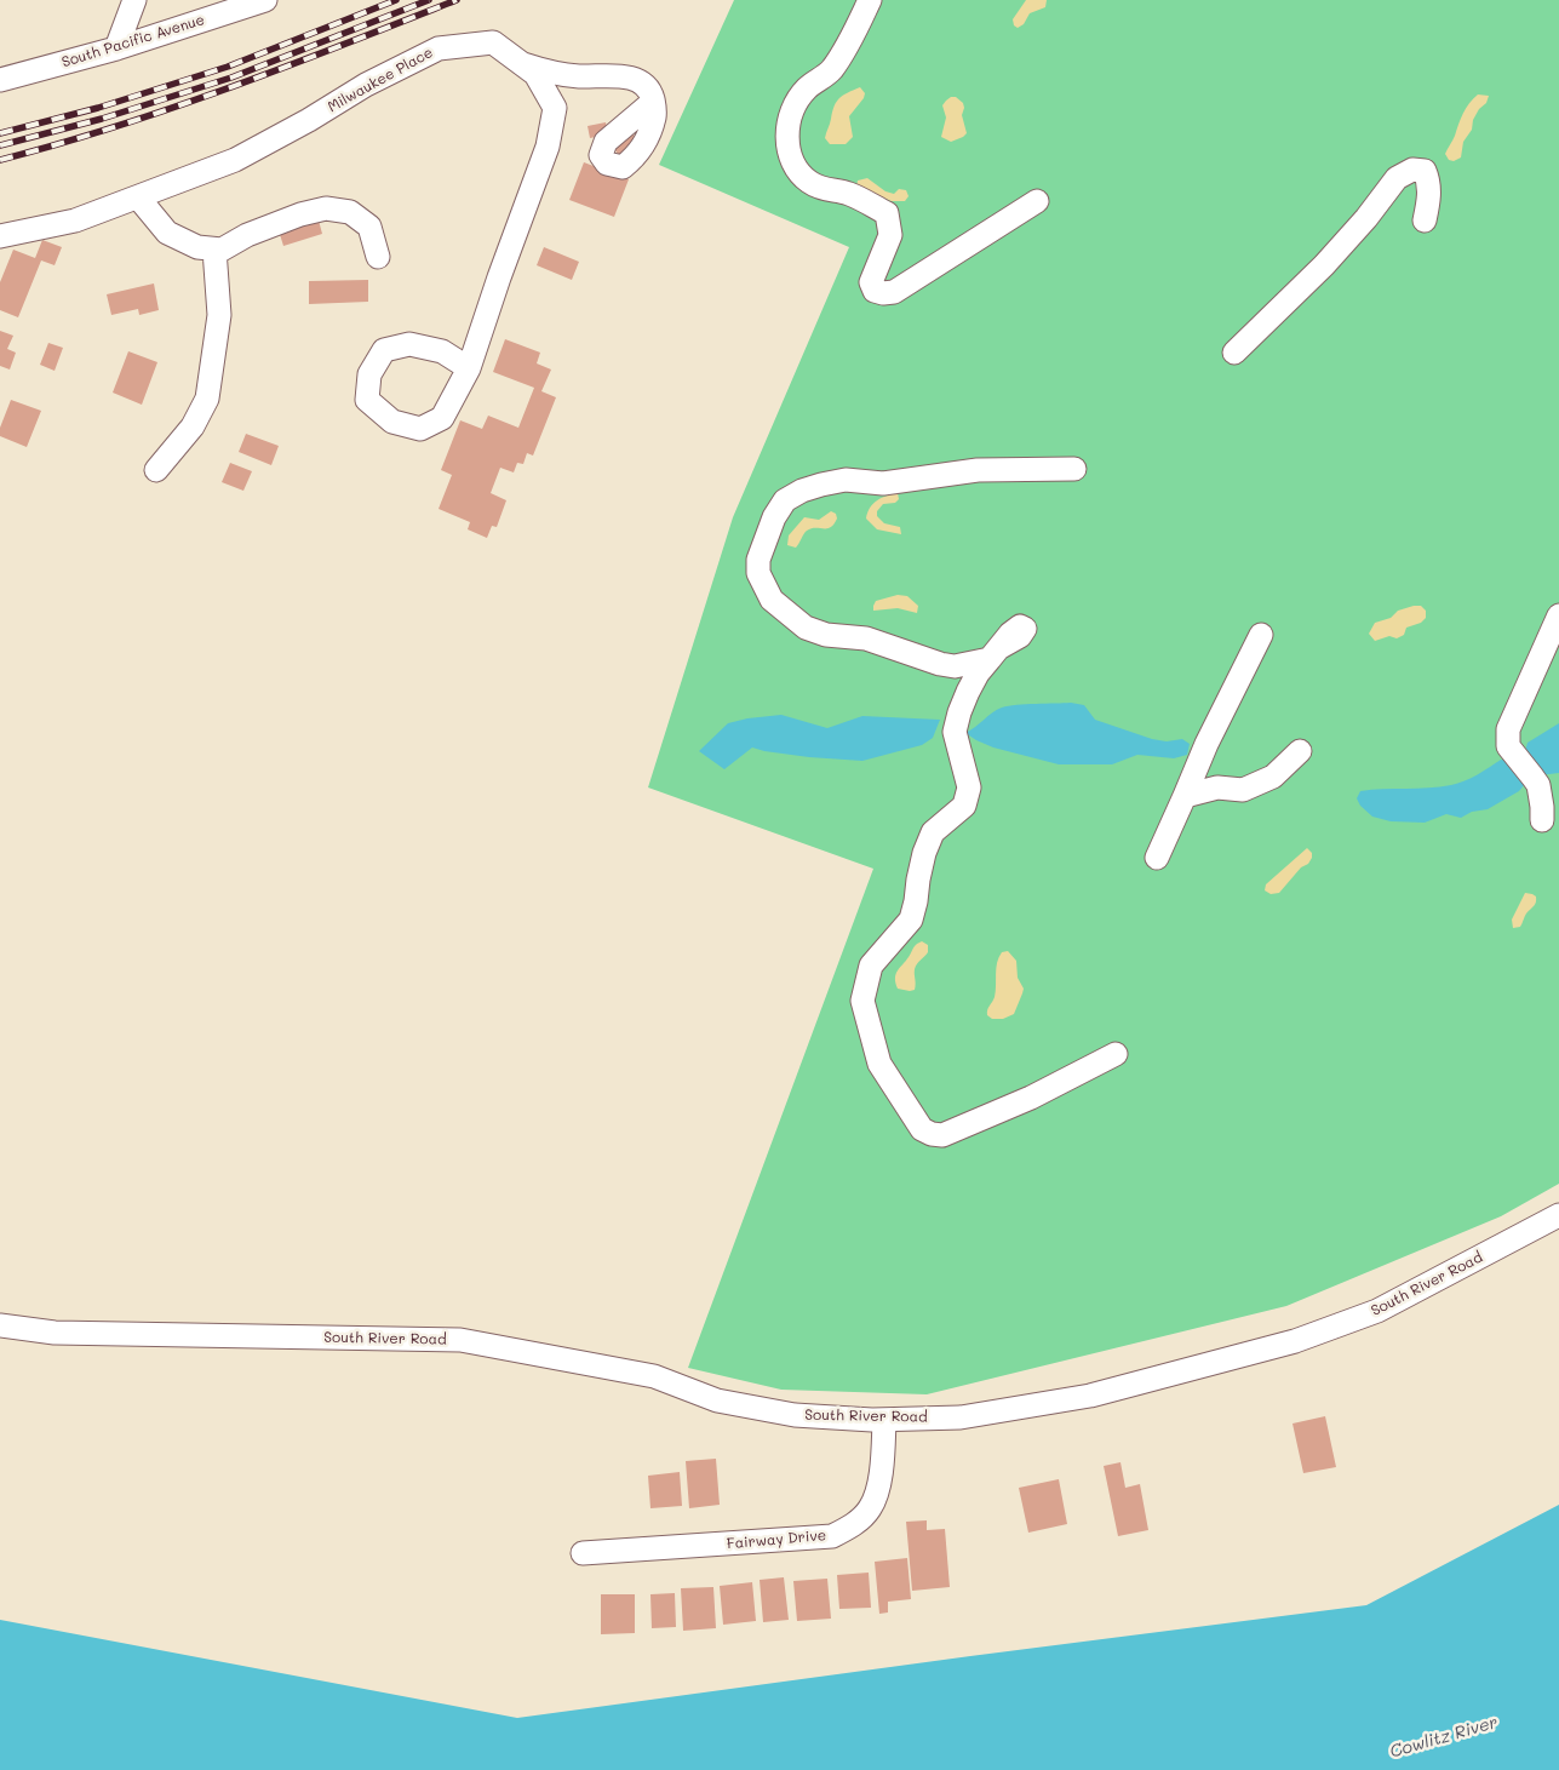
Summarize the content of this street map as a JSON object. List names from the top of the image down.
{
  "streets": {
    "street": [
      "South Pacific Avenue",
      "Milwaukee Place",
      "South River Road",
      "Fairway Drive"
    ]
  },
  "crossings": [
    ["South River Road", "Fairway Drive"]
  ],
  "water": ["Cowlitz River"]
}
